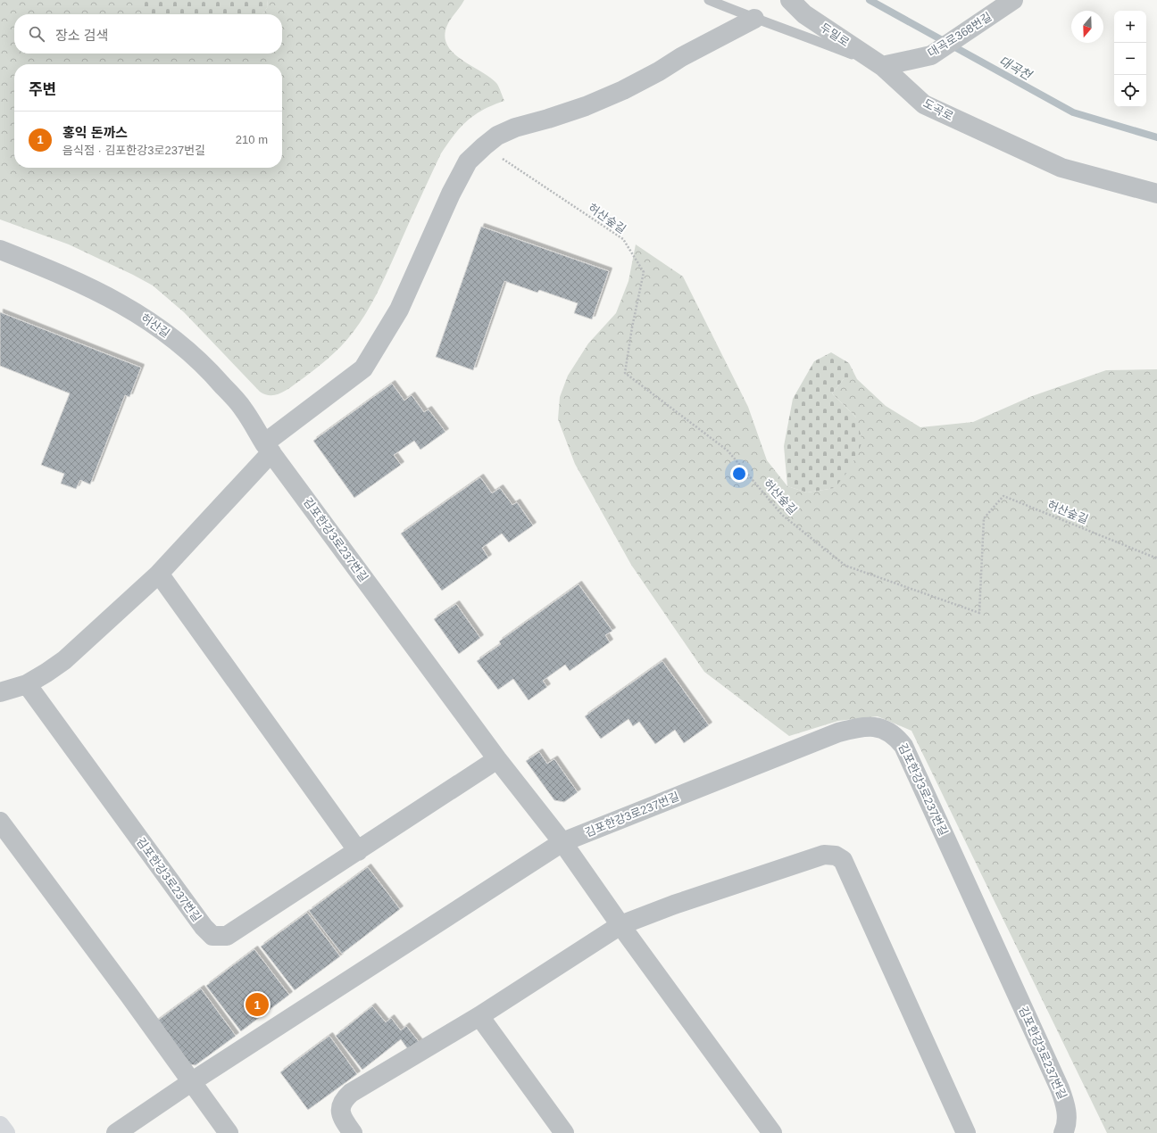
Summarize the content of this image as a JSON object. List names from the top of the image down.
{
  "streets": {
    "street": [
      "두밀로",
      "대곡로368번길",
      "도곡로",
      "허산길",
      "김포한강3로237번길"
    ],
    "path": ["허산숲길"]
  },
  "crossings": [
    ["두밀로", "대곡로368번길"],
    ["두밀로", "도곡로"],
    ["대곡로368번길", "도곡로"],
    ["허산길", "김포한강3로237번길"]
  ],
  "water": ["대곡천"],
  "north": "bottom",
  "page": {
    "map_buttons": ["+", "−"],
    "search": "장소 검색",
    "heading": "주변",
    "list": [
      {
        "mark": "1",
        "name": "홍익 돈까스",
        "note": "음식점 · 김포한강3로237번길",
        "value": "210 m"
      }
    ],
    "pins": "1"
  }
}
